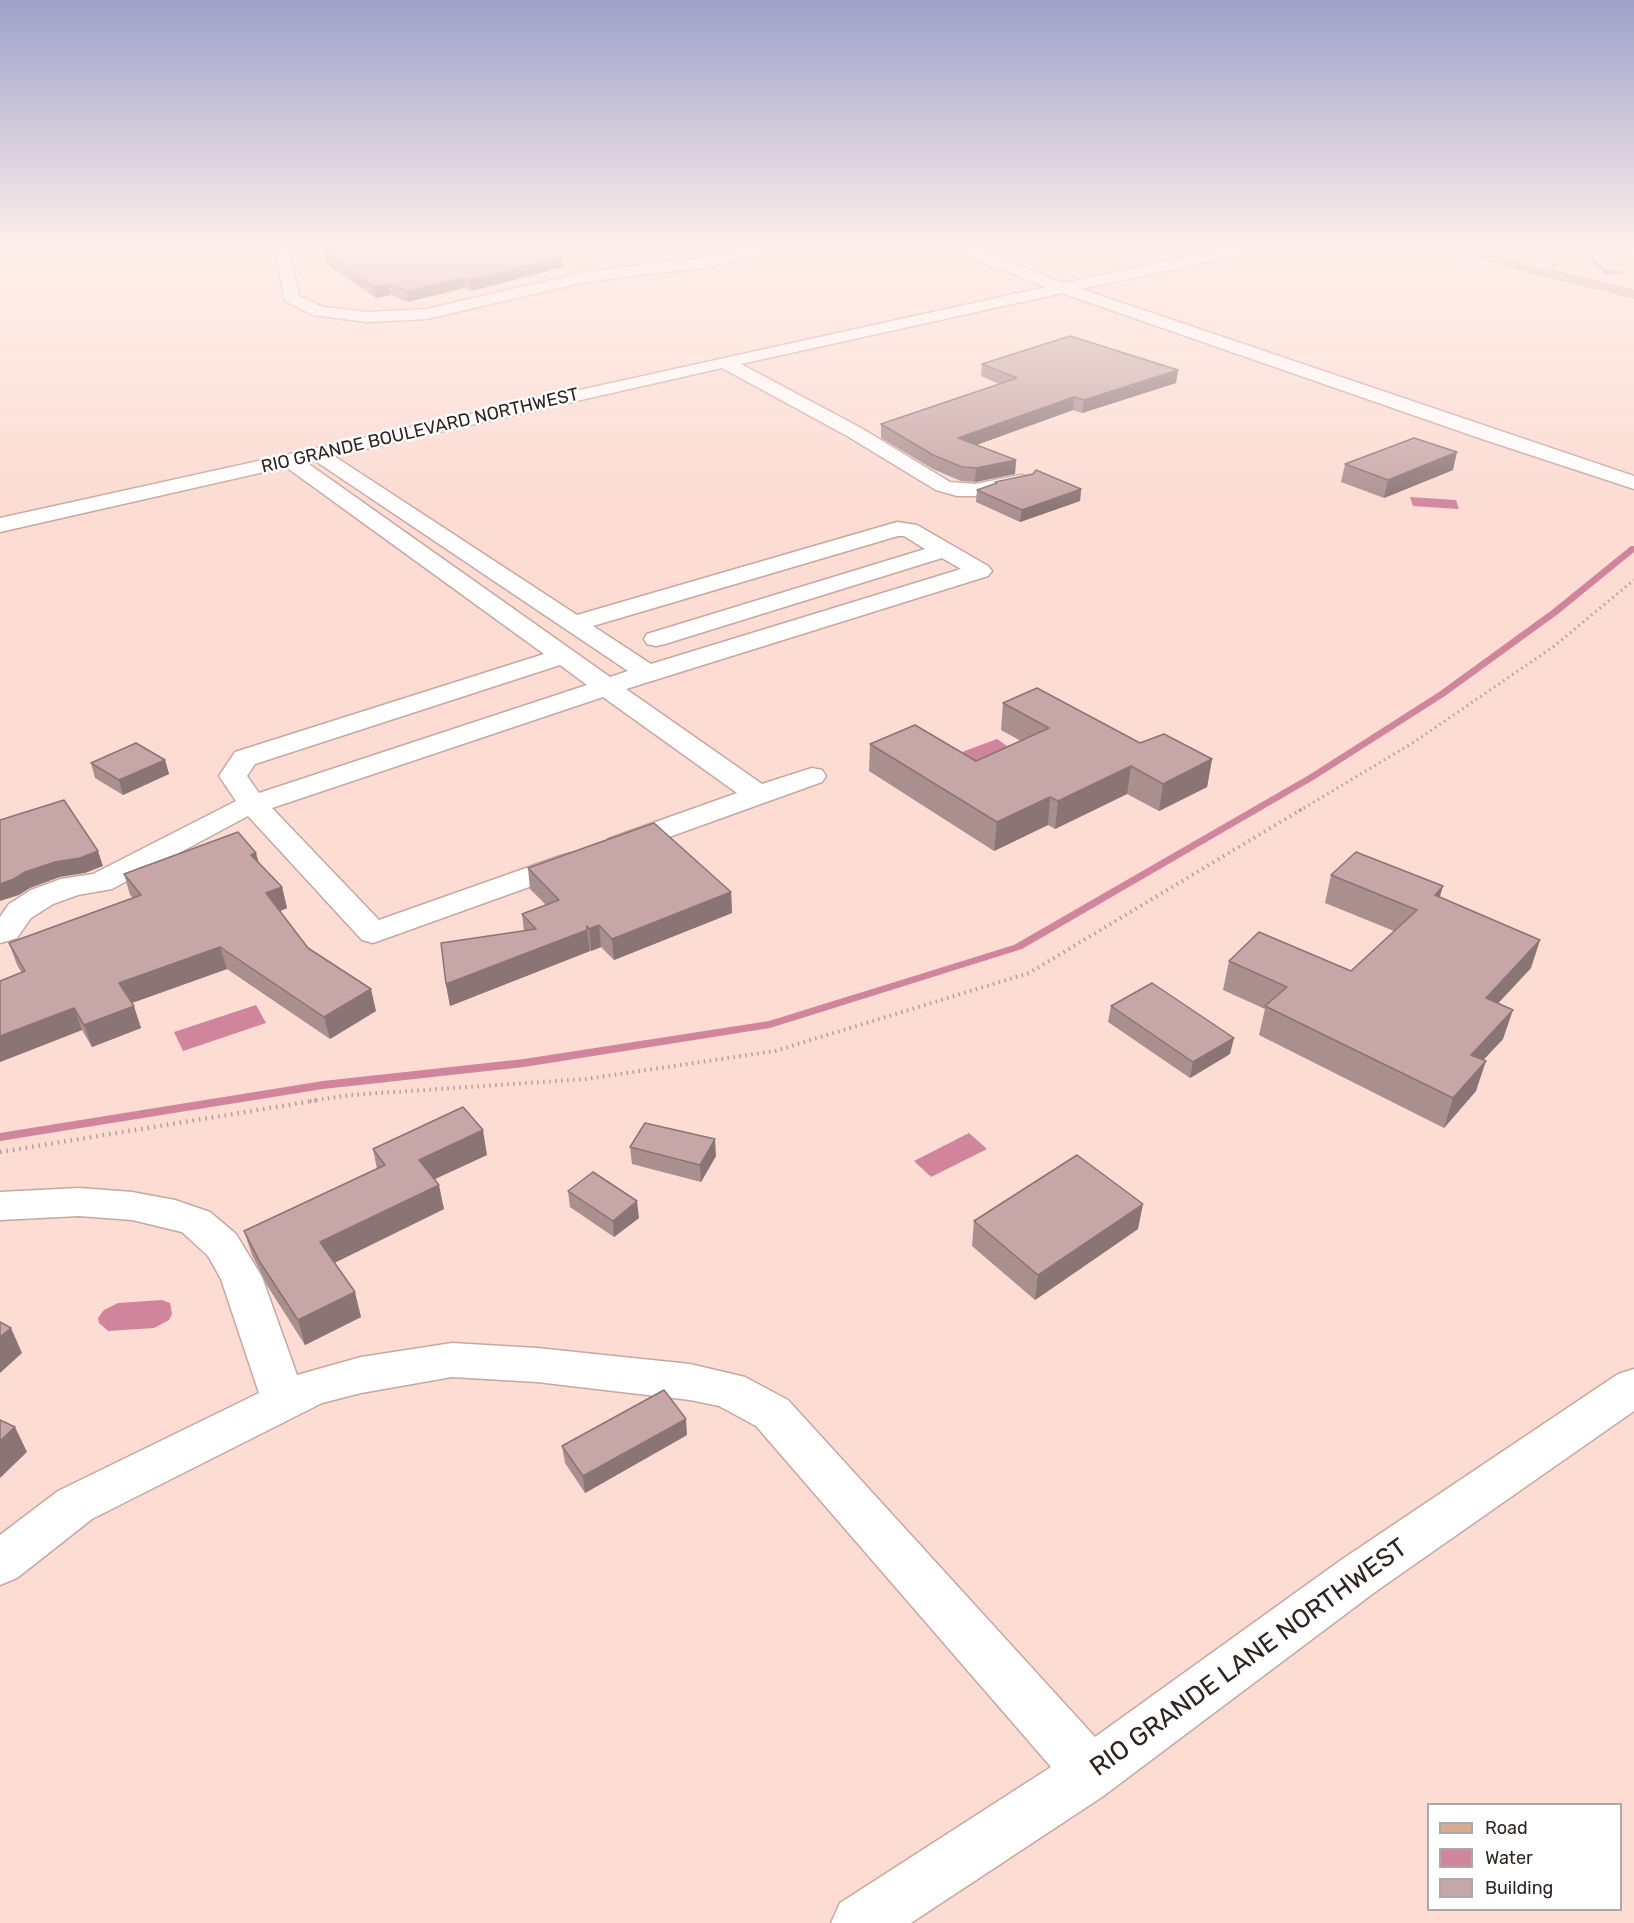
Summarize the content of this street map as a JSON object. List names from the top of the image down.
{
  "streets": {
    "street": ["RIO GRANDE BOULEVARD NORTHWEST", "RIO GRANDE LANE NORTHWEST"]
  },
  "legend": ["Road", "Water", "Building"]
}
